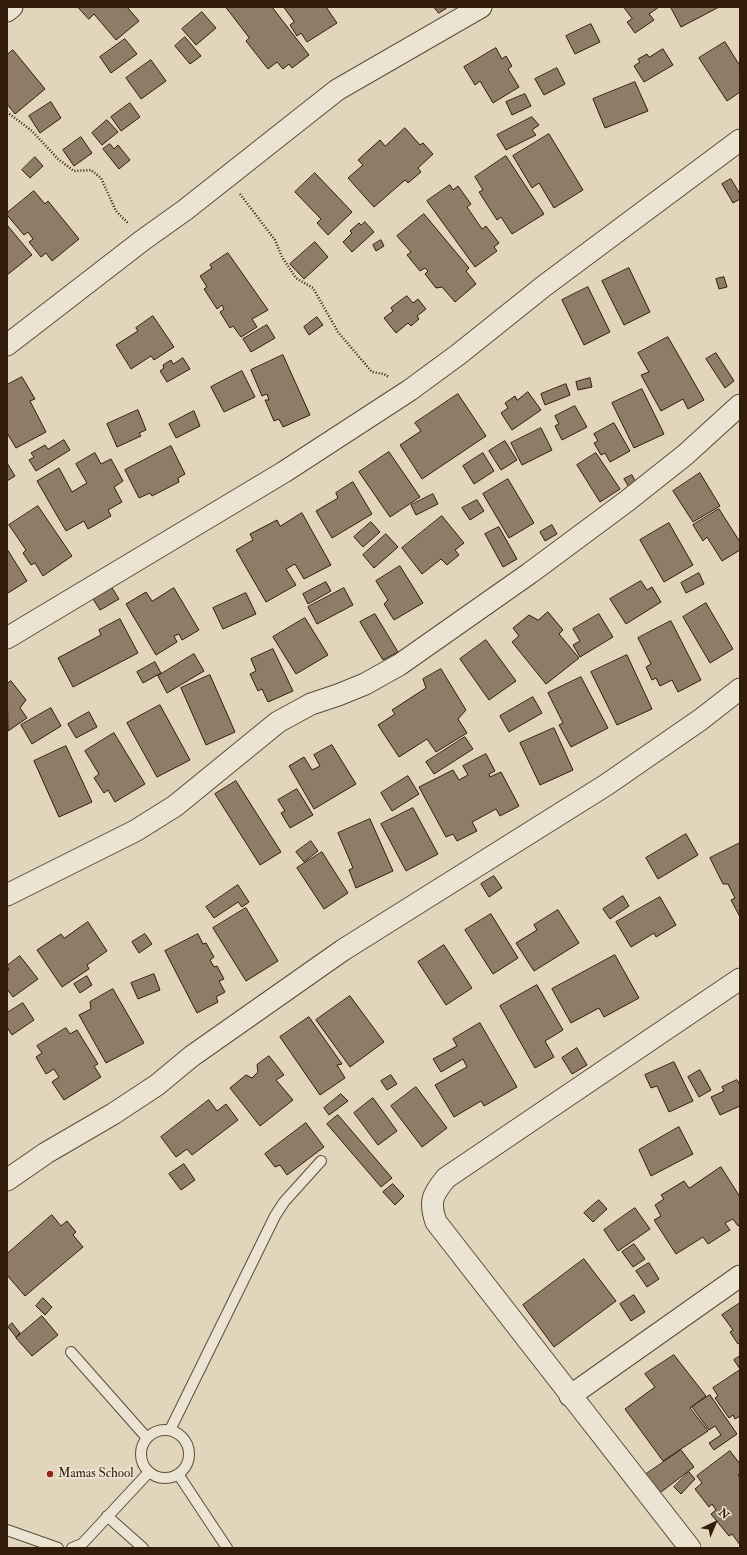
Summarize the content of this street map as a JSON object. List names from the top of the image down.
{
  "places": ["Mamas School"],
  "north": "top right"
}
